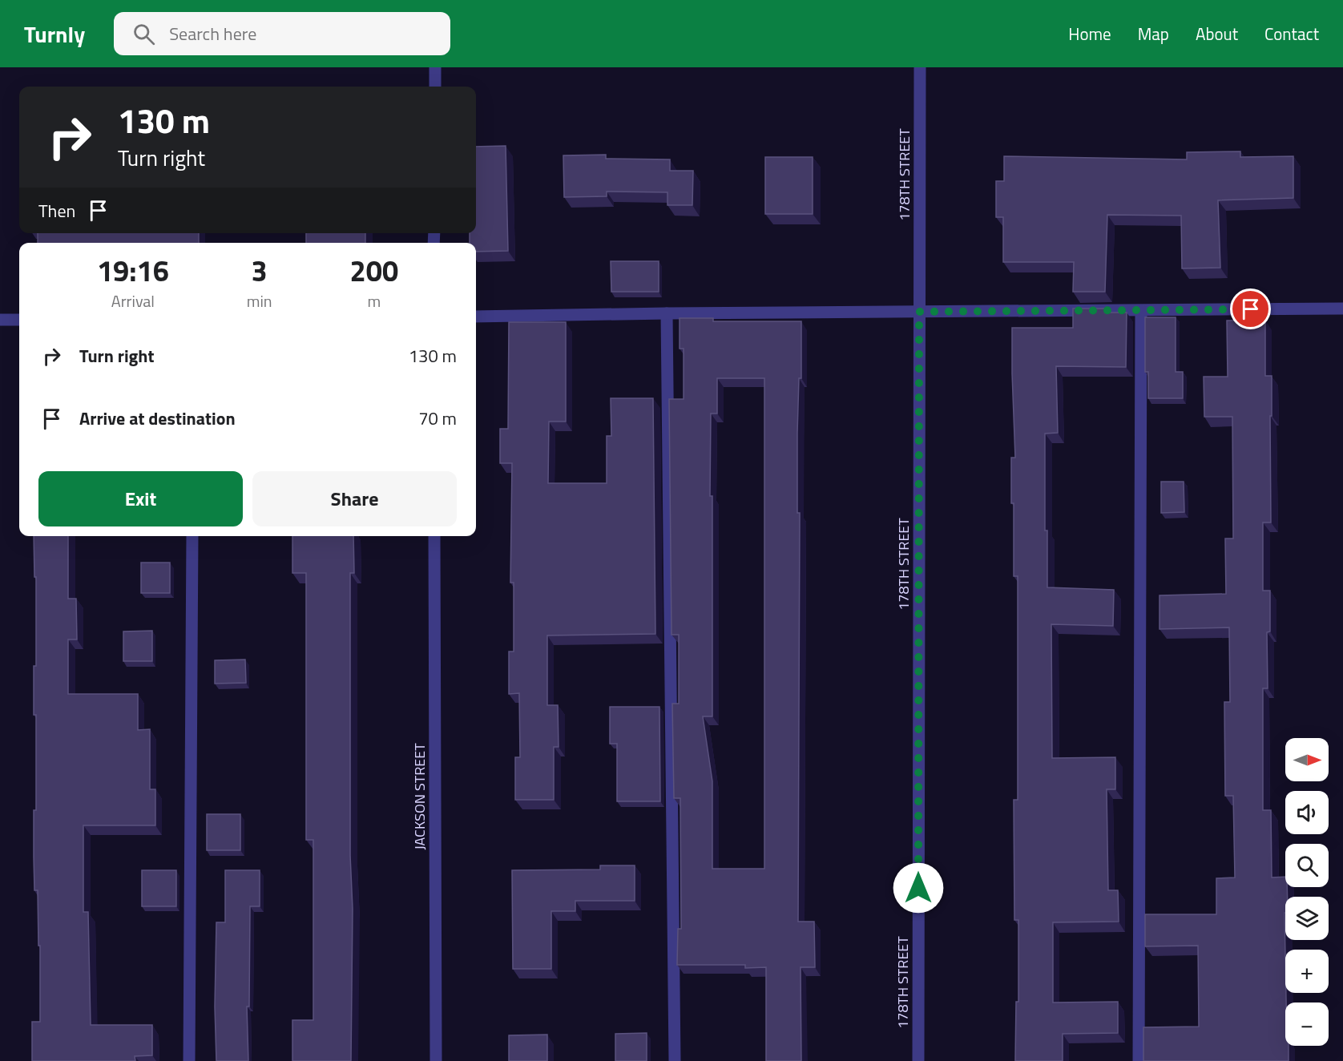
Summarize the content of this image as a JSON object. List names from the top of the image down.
{
  "streets": {
    "street": ["178TH STREET", "JACKSON STREET"]
  },
  "north": "right",
  "page": {
    "header": "Turnly",
    "search": "Search here",
    "nav": [
      "Home",
      "Map",
      "About",
      "Contact"
    ],
    "turn": ["130 m", "Turn right"],
    "then": "Then",
    "eta": [
      "19:16",
      "Arrival",
      "3",
      "min",
      "200",
      "m"
    ],
    "list": [
      {
        "name": "Turn right",
        "value": "130 m"
      },
      {
        "name": "Arrive at destination",
        "value": "70 m"
      }
    ],
    "buttons": ["Exit", "Share"],
    "map_buttons": ["+", "−"]
  }
}
